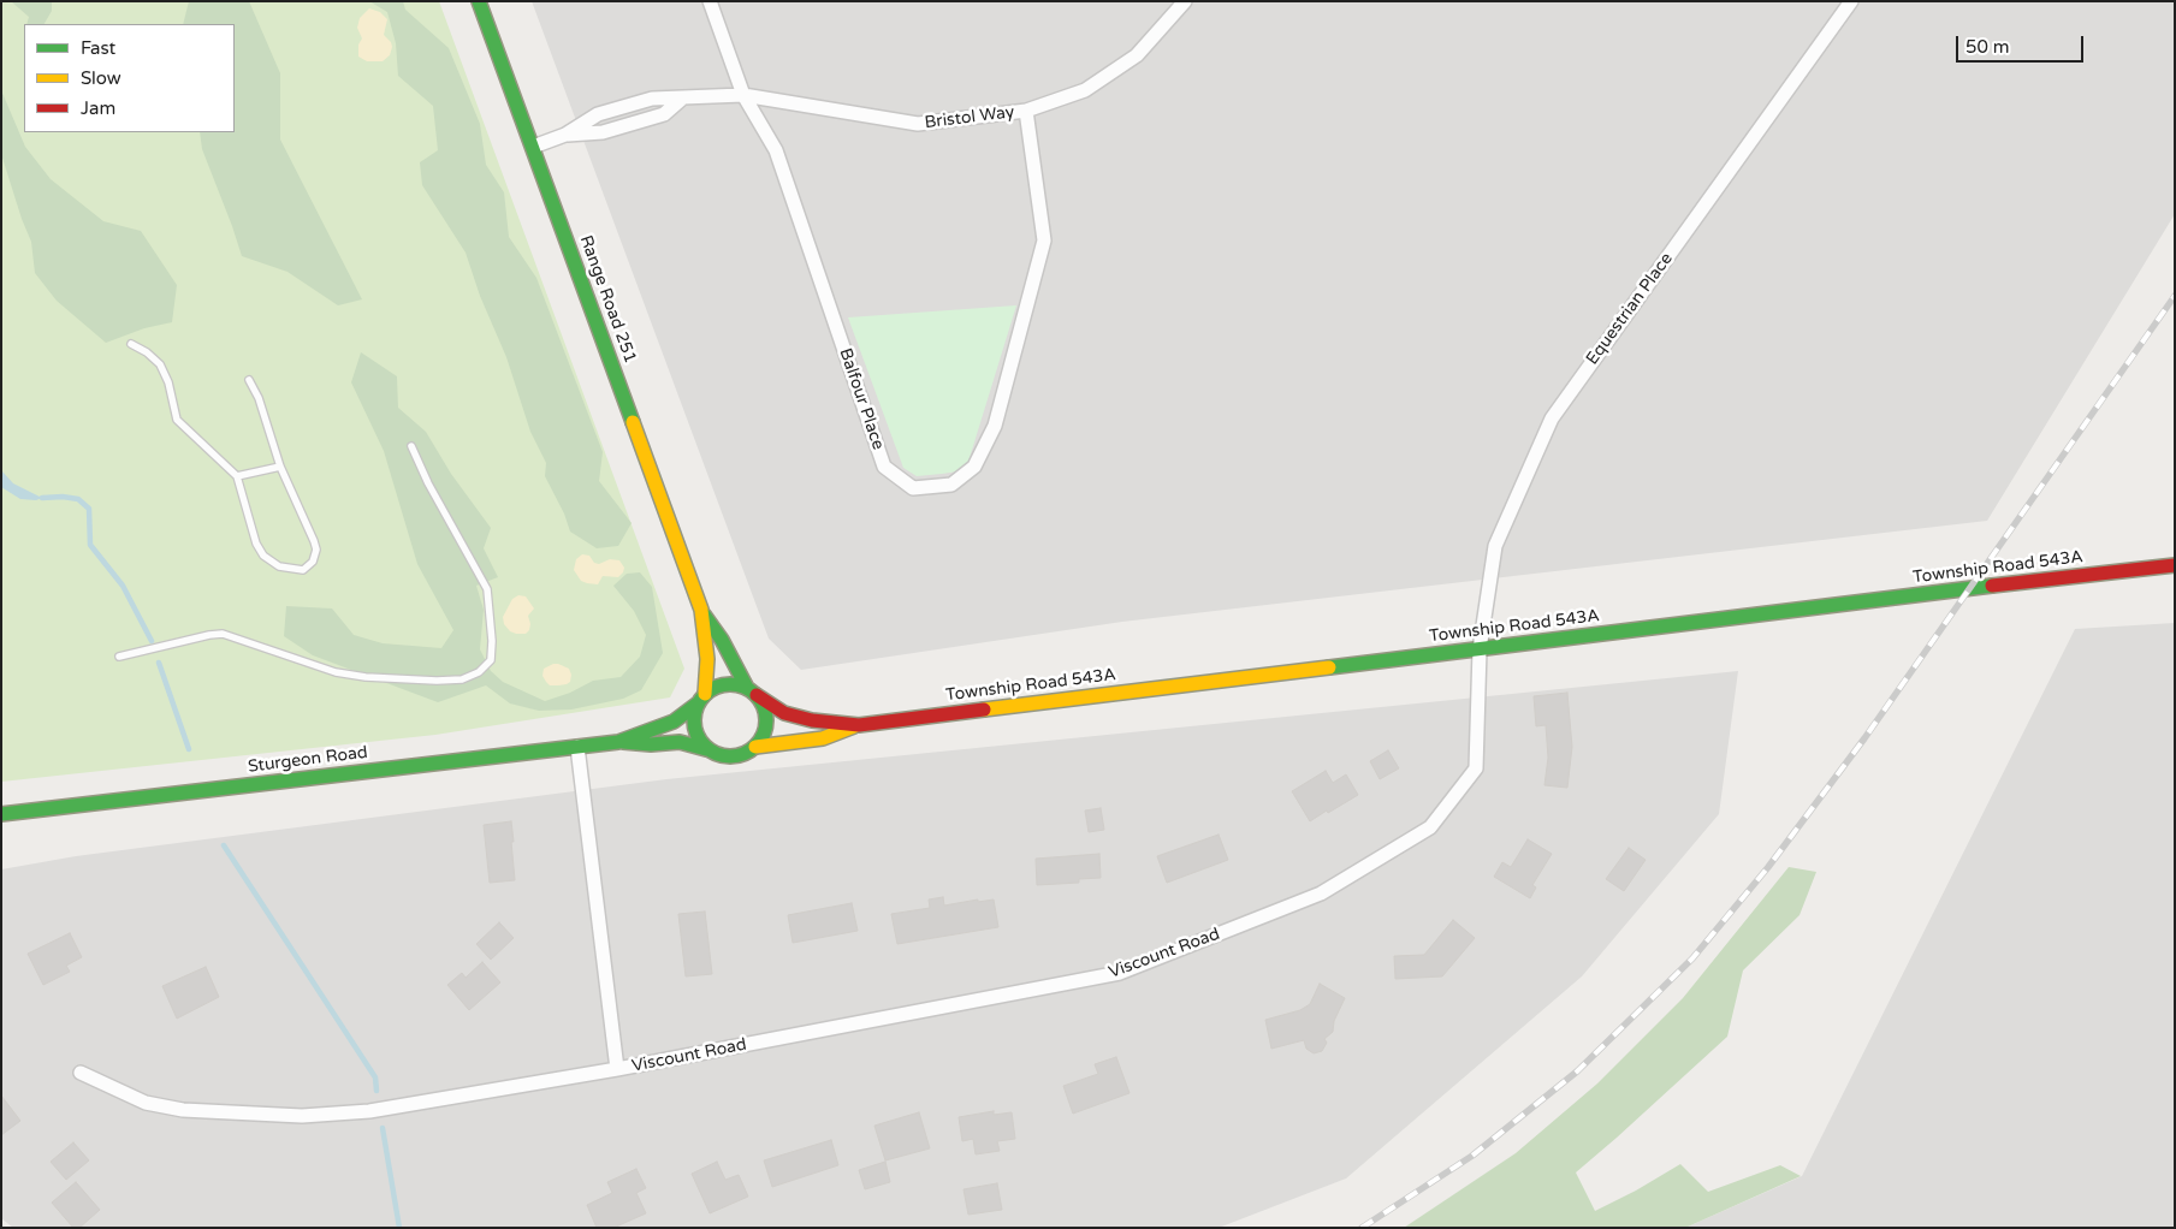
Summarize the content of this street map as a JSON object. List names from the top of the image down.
{
  "streets": {
    "main road": ["Range Road 251", "Township Road 543A", "Sturgeon Road"],
    "street": [
      "Bristol Way",
      "Equestrian Place",
      "Balfour Place",
      "Viscount Road"
    ]
  },
  "crossings": [
    ["Bristol Way", "Range Road 251"],
    ["Bristol Way", "Balfour Place"],
    ["Range Road 251", "Township Road 543A"],
    ["Range Road 251", "Sturgeon Road"],
    ["Equestrian Place", "Township Road 543A"],
    ["Equestrian Place", "Viscount Road"],
    ["Township Road 543A", "Sturgeon Road"],
    ["Township Road 543A", "Viscount Road"],
    ["Sturgeon Road", "Viscount Road"]
  ],
  "legend": ["Fast", "Slow", "Jam"],
  "scale_bar": "50 m"
}
